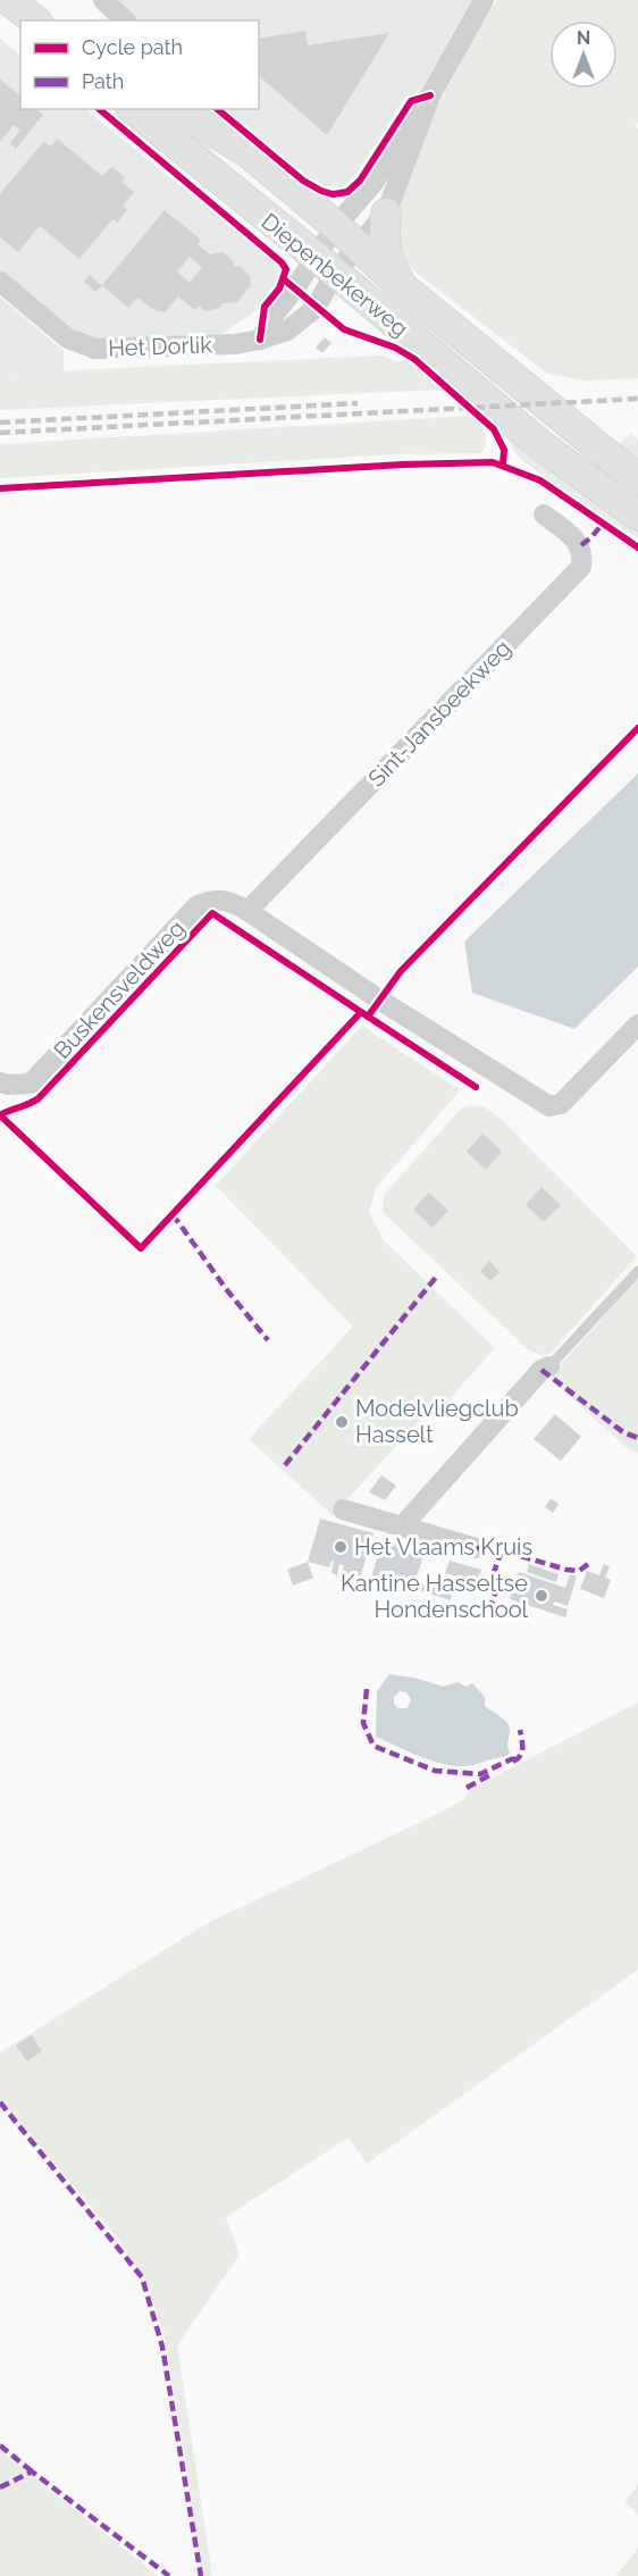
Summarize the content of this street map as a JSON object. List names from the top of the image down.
{
  "streets": {
    "main road": ["Diepenbekerweg"],
    "street": ["Het Dorlik", "Sint-Jansbeekweg", "Buskensveldweg"]
  },
  "crossings": [
    ["Diepenbekerweg", "Het Dorlik"],
    ["Sint-Jansbeekweg", "Buskensveldweg"]
  ],
  "places": ["Modelvliegclub Hasselt", "Het Vlaams Kruis", "Kantine Hasseltse Hondenschool"],
  "legend": ["Cycle path", "Path"],
  "north": "top"
}
